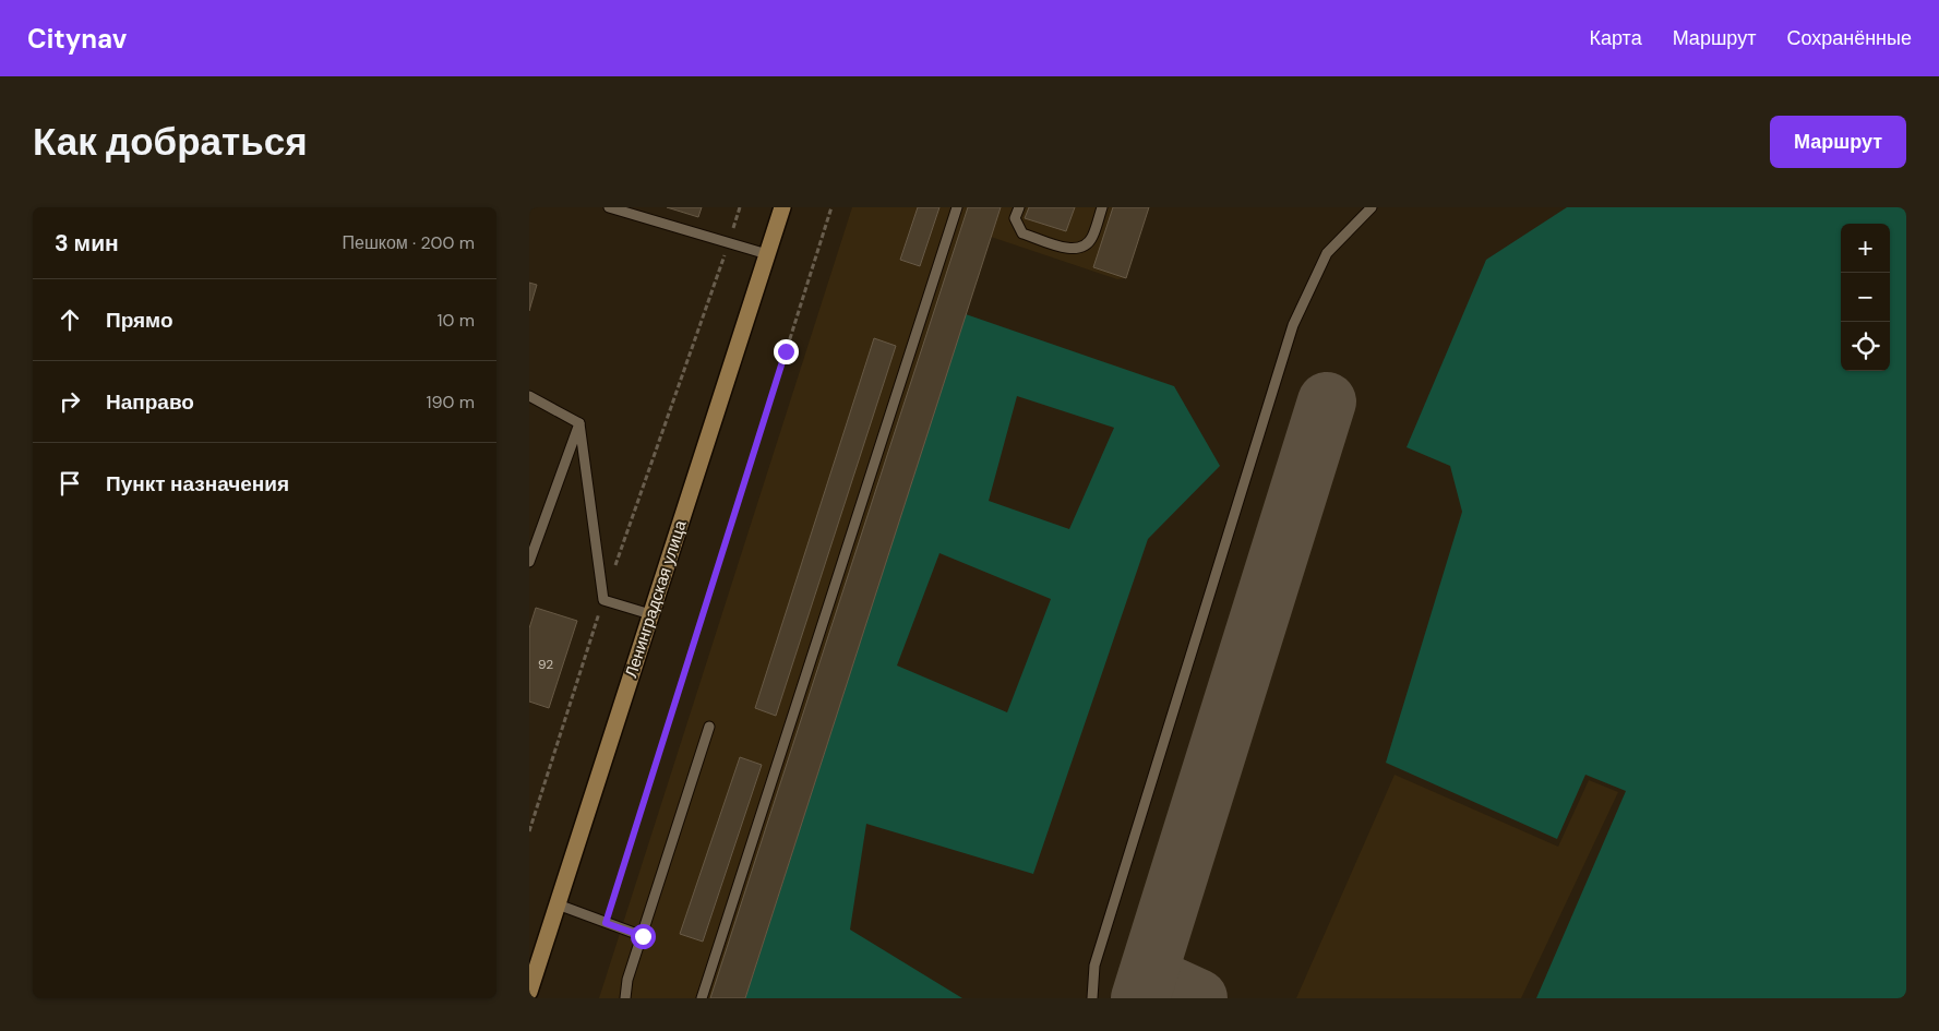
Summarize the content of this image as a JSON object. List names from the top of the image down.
{
  "streets": {
    "main road": ["Ленинградская улица"]
  },
  "house_numbers": ["92"],
  "page": {
    "header": "Citynav",
    "nav": ["Карта", "Маршрут", "Сохранённые"],
    "buttons": "Маршрут",
    "title": "Как добраться",
    "heading": ["3 мин", "Пешком · 200 m"],
    "map_buttons": ["+", "−"],
    "list": [
      ["Прямо", "10 m"],
      ["Направо", "190 m"],
      "Пункт назначения"
    ]
  }
}
